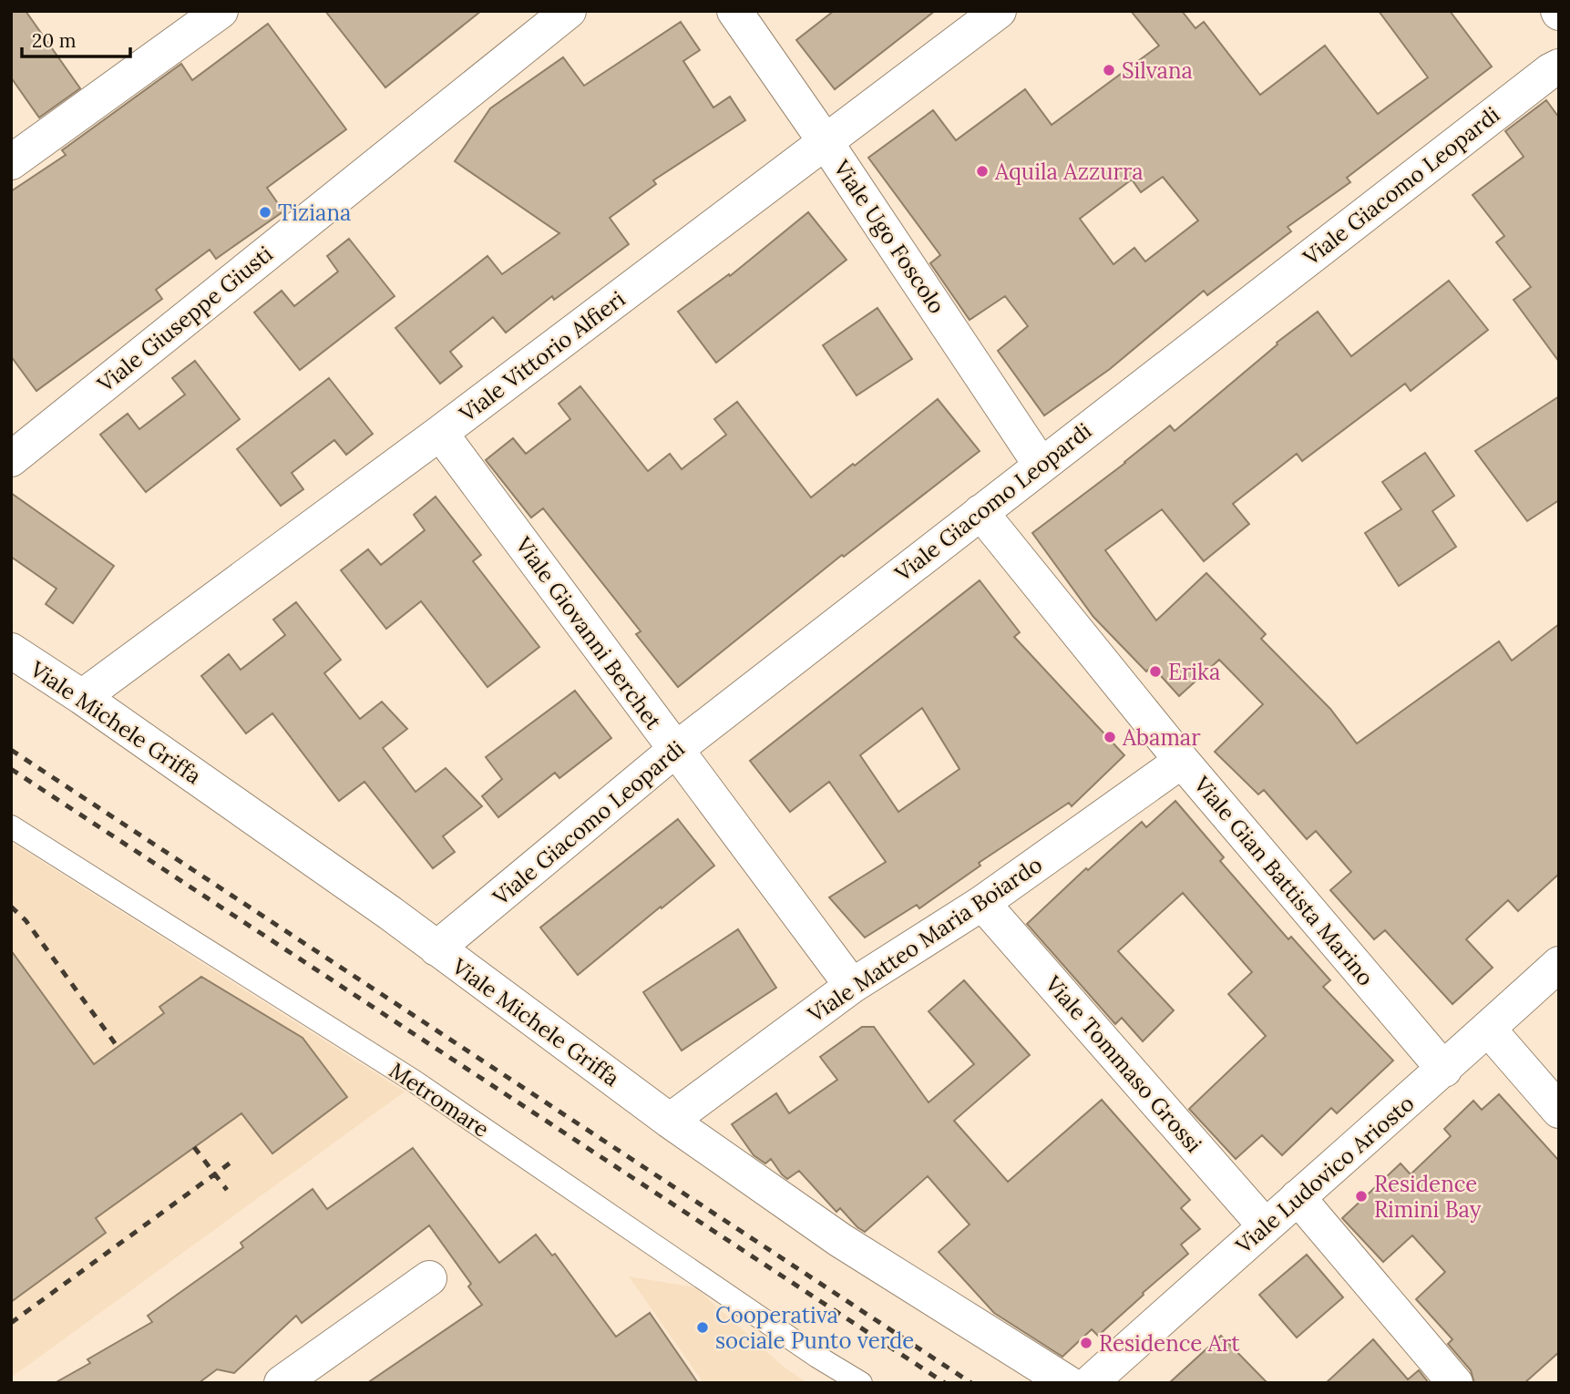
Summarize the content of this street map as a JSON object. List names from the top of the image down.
{
  "streets": {
    "street": [
      "Viale Giacomo Leopardi",
      "Viale Ugo Foscolo",
      "Viale Giuseppe Giusti",
      "Viale Vittorio Alfieri",
      "Viale Giovanni Berchet",
      "Viale Michele Griffa",
      "Viale Gian Battista Marino",
      "Viale Matteo Maria Boiardo",
      "Viale Tommaso Grossi",
      "Viale Ludovico Ariosto"
    ],
    "lane": ["Metromare"]
  },
  "crossings": [
    ["Viale Giacomo Leopardi", "Viale Ugo Foscolo"],
    ["Viale Giacomo Leopardi", "Viale Giovanni Berchet"],
    ["Viale Giacomo Leopardi", "Viale Michele Griffa"],
    ["Viale Giacomo Leopardi", "Viale Gian Battista Marino"],
    ["Viale Ugo Foscolo", "Viale Vittorio Alfieri"],
    ["Viale Vittorio Alfieri", "Viale Giovanni Berchet"],
    ["Viale Vittorio Alfieri", "Viale Michele Griffa"],
    ["Viale Giovanni Berchet", "Viale Matteo Maria Boiardo"],
    ["Viale Michele Griffa", "Viale Matteo Maria Boiardo"],
    ["Viale Gian Battista Marino", "Viale Matteo Maria Boiardo"],
    ["Viale Gian Battista Marino", "Viale Ludovico Ariosto"],
    ["Viale Matteo Maria Boiardo", "Viale Tommaso Grossi"],
    ["Viale Tommaso Grossi", "Viale Ludovico Ariosto"]
  ],
  "places": [
    "Silvana",
    "Aquila Azzurra",
    "Tiziana",
    "Erika",
    "Abamar",
    "Residence Rimini Bay",
    "Cooperativa sociale Punto verde",
    "Residence Art"
  ],
  "scale_bar": "20 m"
}
